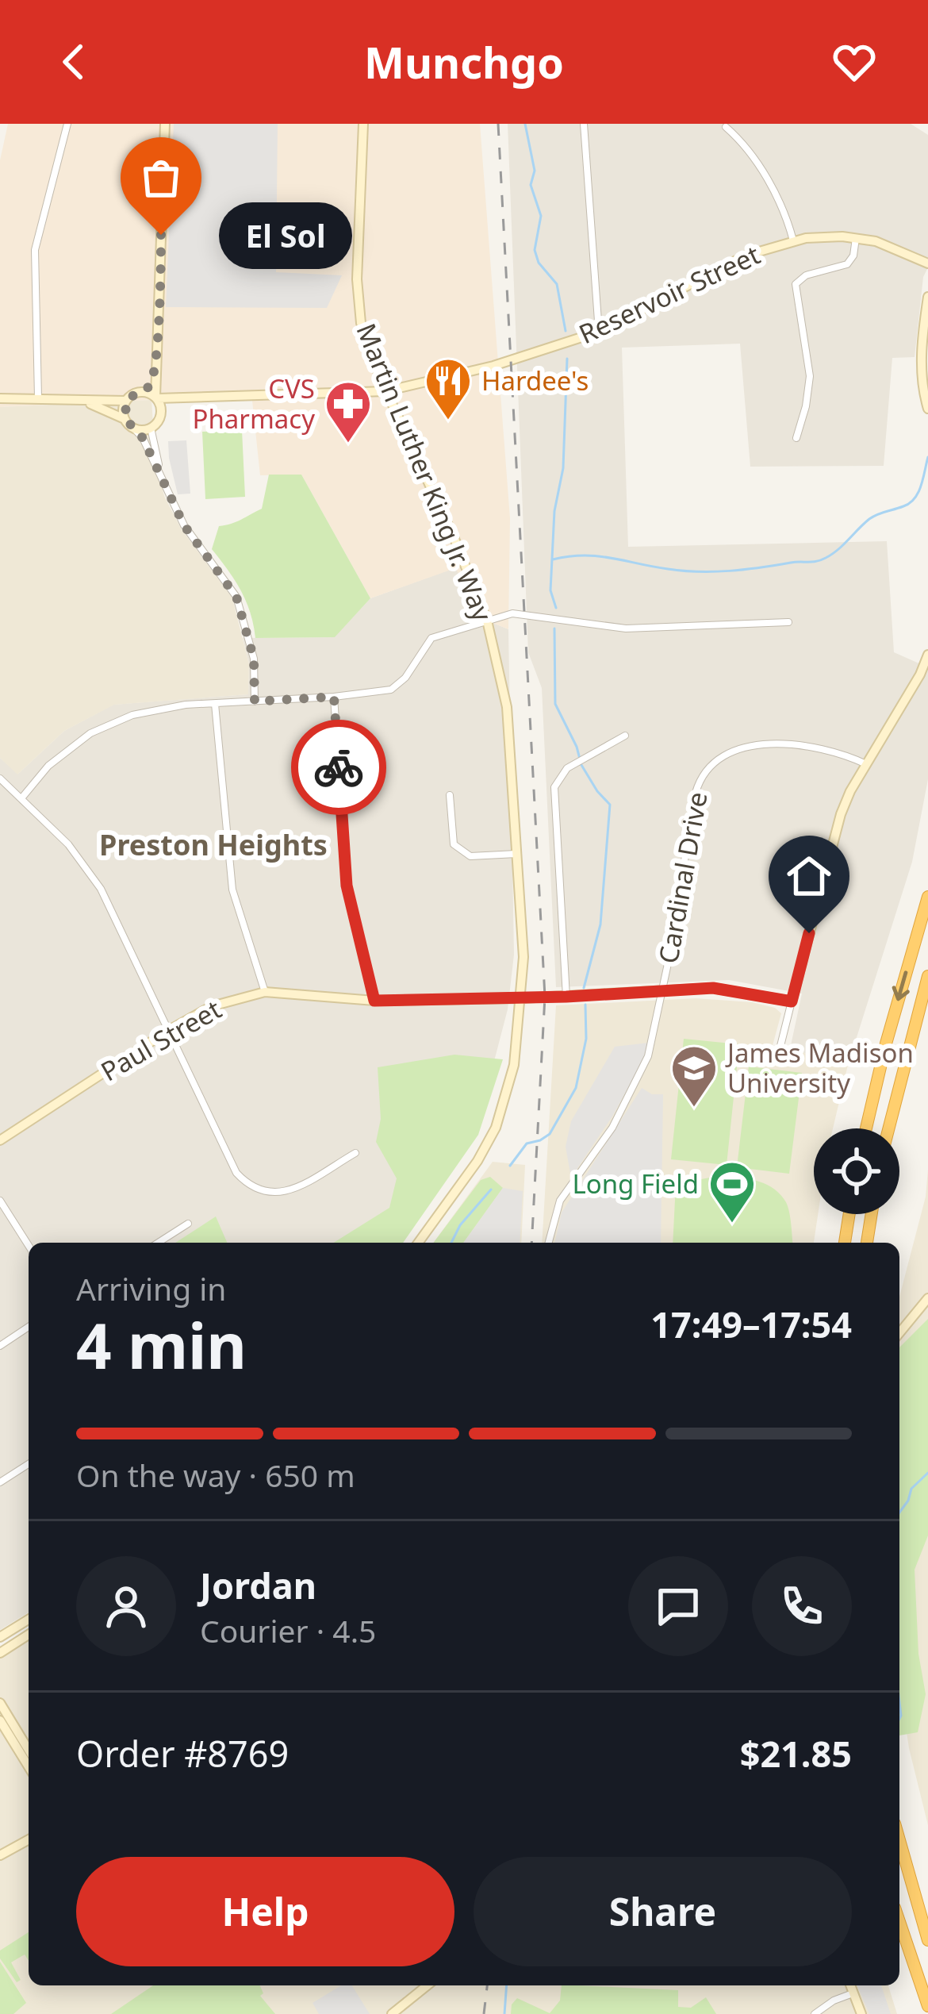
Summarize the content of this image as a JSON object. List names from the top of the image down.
{
  "streets": {
    "main road": ["Reservoir Street", "Martin Luther King Jr. Way", "Paul Street"],
    "street": ["Cardinal Drive"]
  },
  "crossings": [
    ["Reservoir Street", "Martin Luther King Jr. Way"],
    ["Martin Luther King Jr. Way", "Paul Street"],
    ["Cardinal Drive", "Paul Street"]
  ],
  "districts": ["Preston Heights"],
  "places": {
    "other": ["El Sol"],
    "restaurant": ["Hardee's"],
    "pharmacy": ["CVS Pharmacy"],
    "school or university": ["James Madison University"],
    "sports": ["Long Field"]
  },
  "page": {
    "header": "Munchgo",
    "bubble": "El Sol",
    "heading": ["4 min", "Arriving in", "17:49–17:54"],
    "panel": [
      "Jordan",
      "Courier · 4.5",
      "Order #8769",
      "$21.85"
    ],
    "bar": "On the way · 650 m",
    "buttons": ["Help", "Share"]
  }
}
